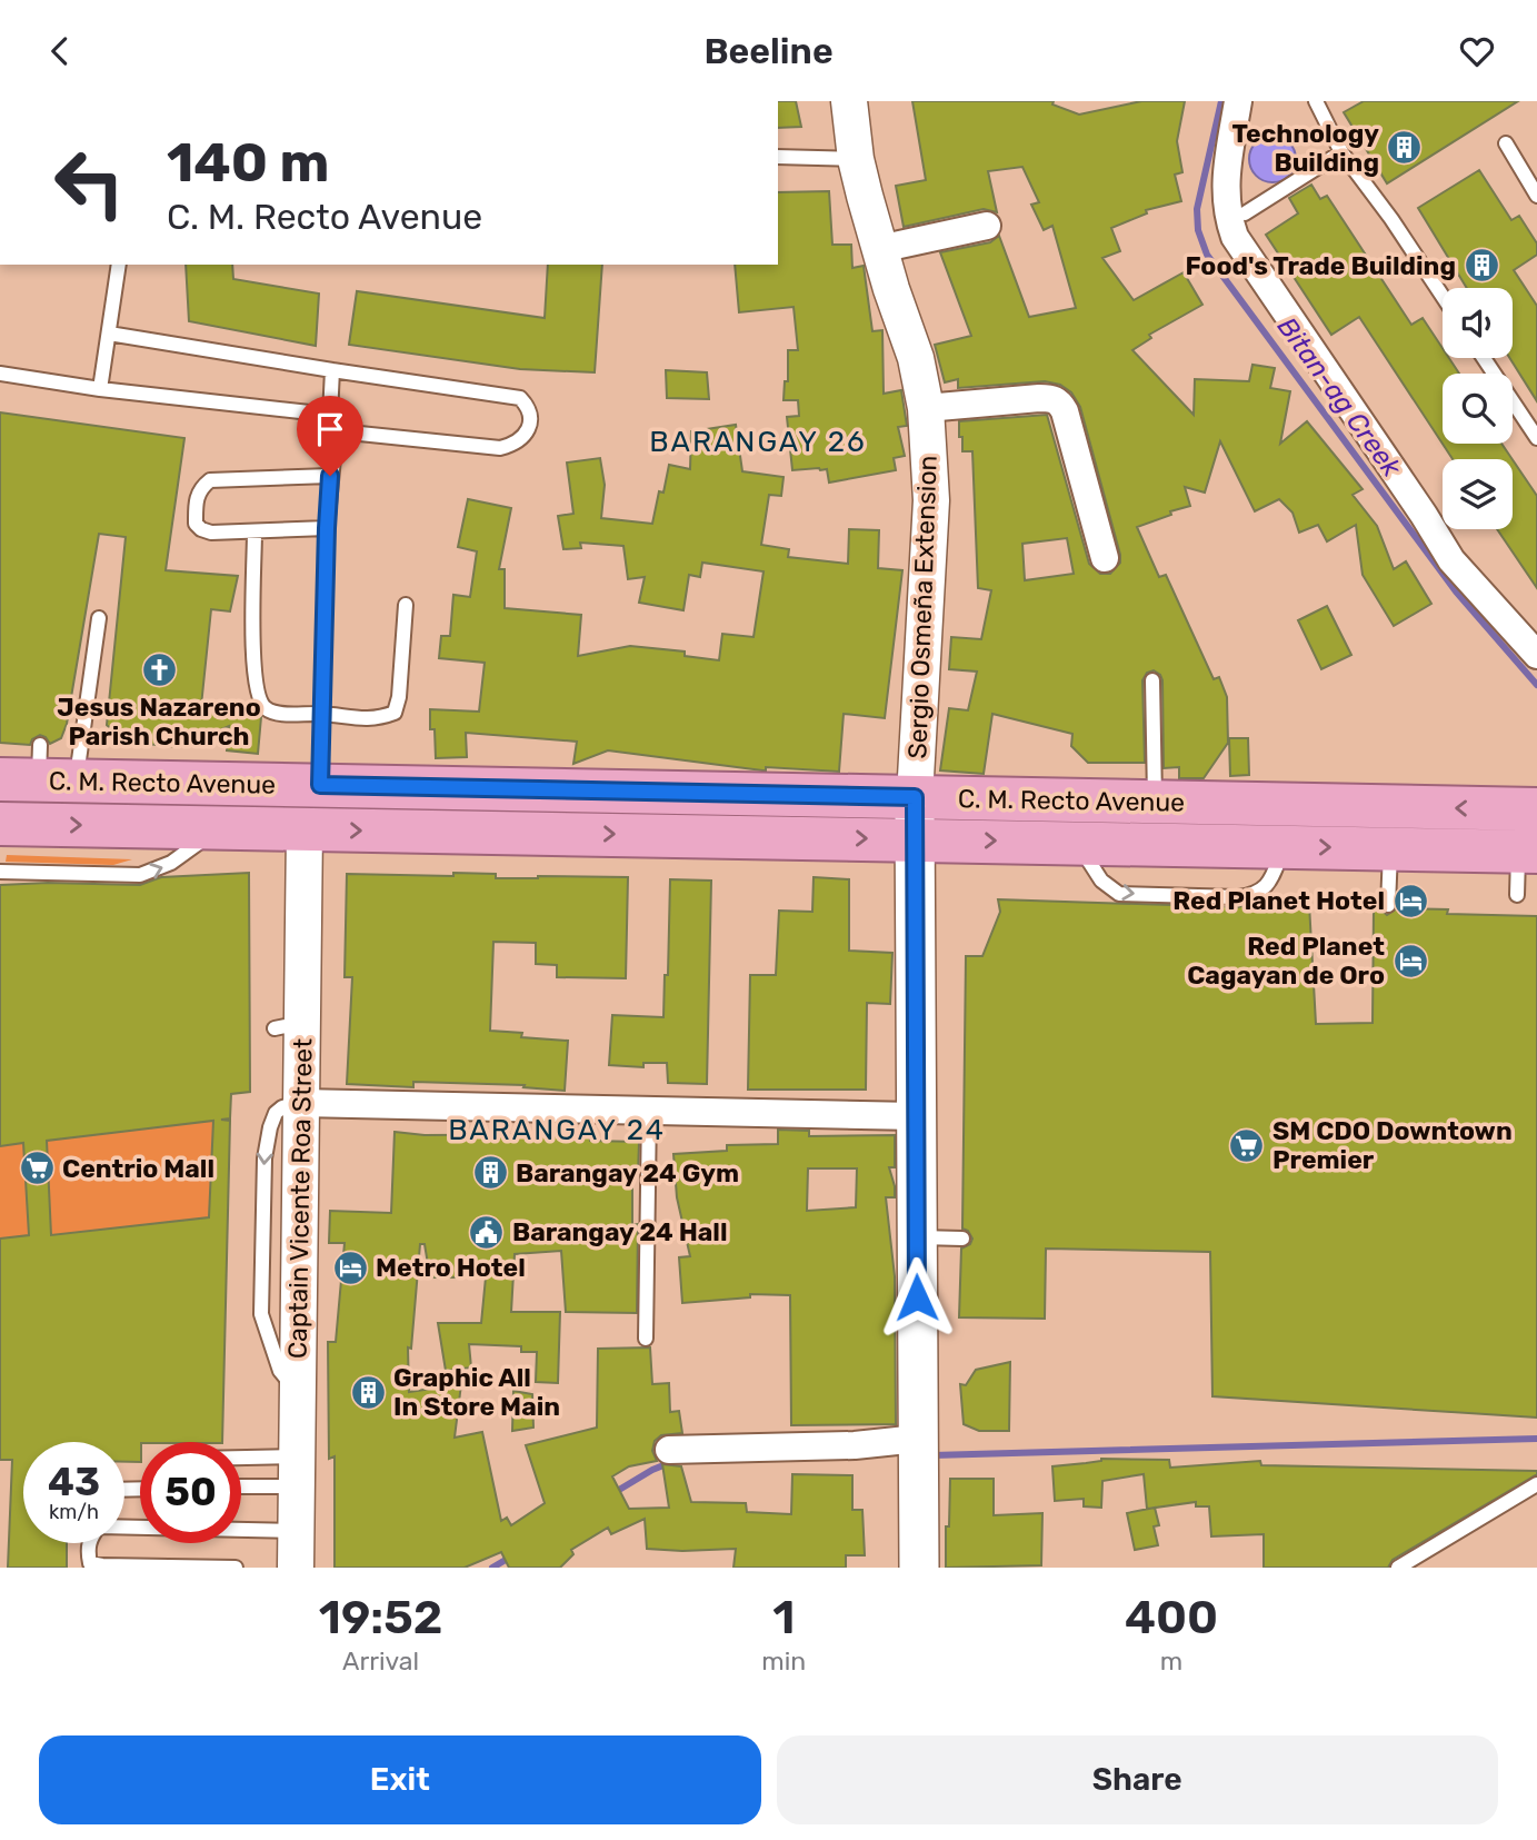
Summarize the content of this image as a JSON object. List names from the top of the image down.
{
  "streets": {
    "highway": ["C. M. Recto Avenue"],
    "street": ["Sergio Osmeña Extension", "Captain Vicente Roa Street"]
  },
  "crossings": [
    ["Sergio Osmeña Extension", "C. M. Recto Avenue"],
    ["C. M. Recto Avenue", "Captain Vicente Roa Street"]
  ],
  "districts": ["BARANGAY 26", "BARANGAY 24"],
  "water": ["Bitan-ag Creek"],
  "places": {
    "building": [
      "Technology Building",
      "Food's Trade Building",
      "Barangay 24 Gym",
      "Graphic All In Store Main"
    ],
    "church": ["Jesus Nazareno Parish Church"],
    "hotel": ["Red Planet Hotel", "Red Planet Cagayan de Oro", "Metro Hotel"],
    "supermarket": ["SM CDO Downtown Premier", "Centrio Mall"],
    "public building": ["Barangay 24 Hall"]
  },
  "page": {
    "header": "Beeline",
    "turn": ["140 m", "C. M. Recto Avenue"],
    "speed": "43 km/h",
    "limit": "50",
    "eta": [
      "19:52",
      "Arrival",
      "1",
      "min",
      "400",
      "m"
    ],
    "buttons": ["Exit", "Share"]
  }
}
